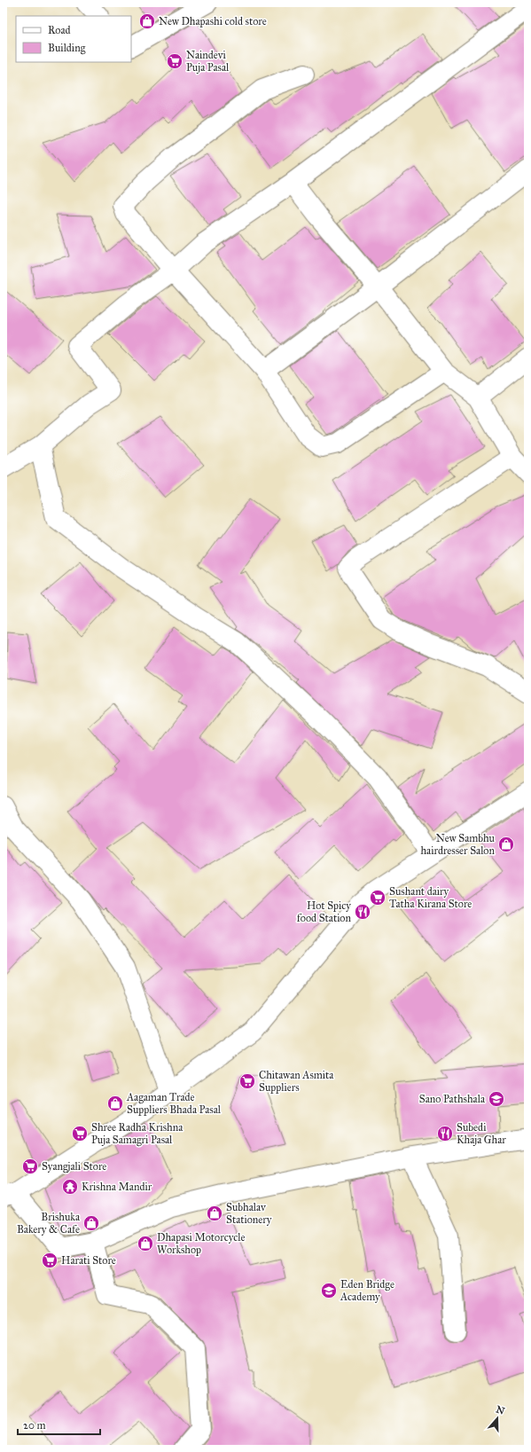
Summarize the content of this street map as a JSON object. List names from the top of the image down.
{
  "places": {
    "shop": [
      "New Dhapashi cold store",
      "New Sambhu hairdresser Salon",
      "Aagaman Trade Suppliers Bhada Pasal",
      "Subhalav Stationery",
      "Brishuka Bakery & Cafe",
      "Dhapasi Motorcycle Workshop"
    ],
    "supermarket": [
      "Naindevi Puja Pasal",
      "Sushant dairy Tatha Kirana Store",
      "Chitawan Asmita Suppliers",
      "Shree Radha Krishna Puja Samagri Pasal",
      "Syangjali Store",
      "Harati Store"
    ],
    "restaurant": ["Hot Spicy food Station", "Subedi Khaja Ghar"],
    "school or university": ["Sano Pathshala", "Eden Bridge Academy"],
    "temple": ["Krishna Mandir"]
  },
  "legend": ["Road", "Building"],
  "scale_bar": "20 m",
  "north": "top"
}
